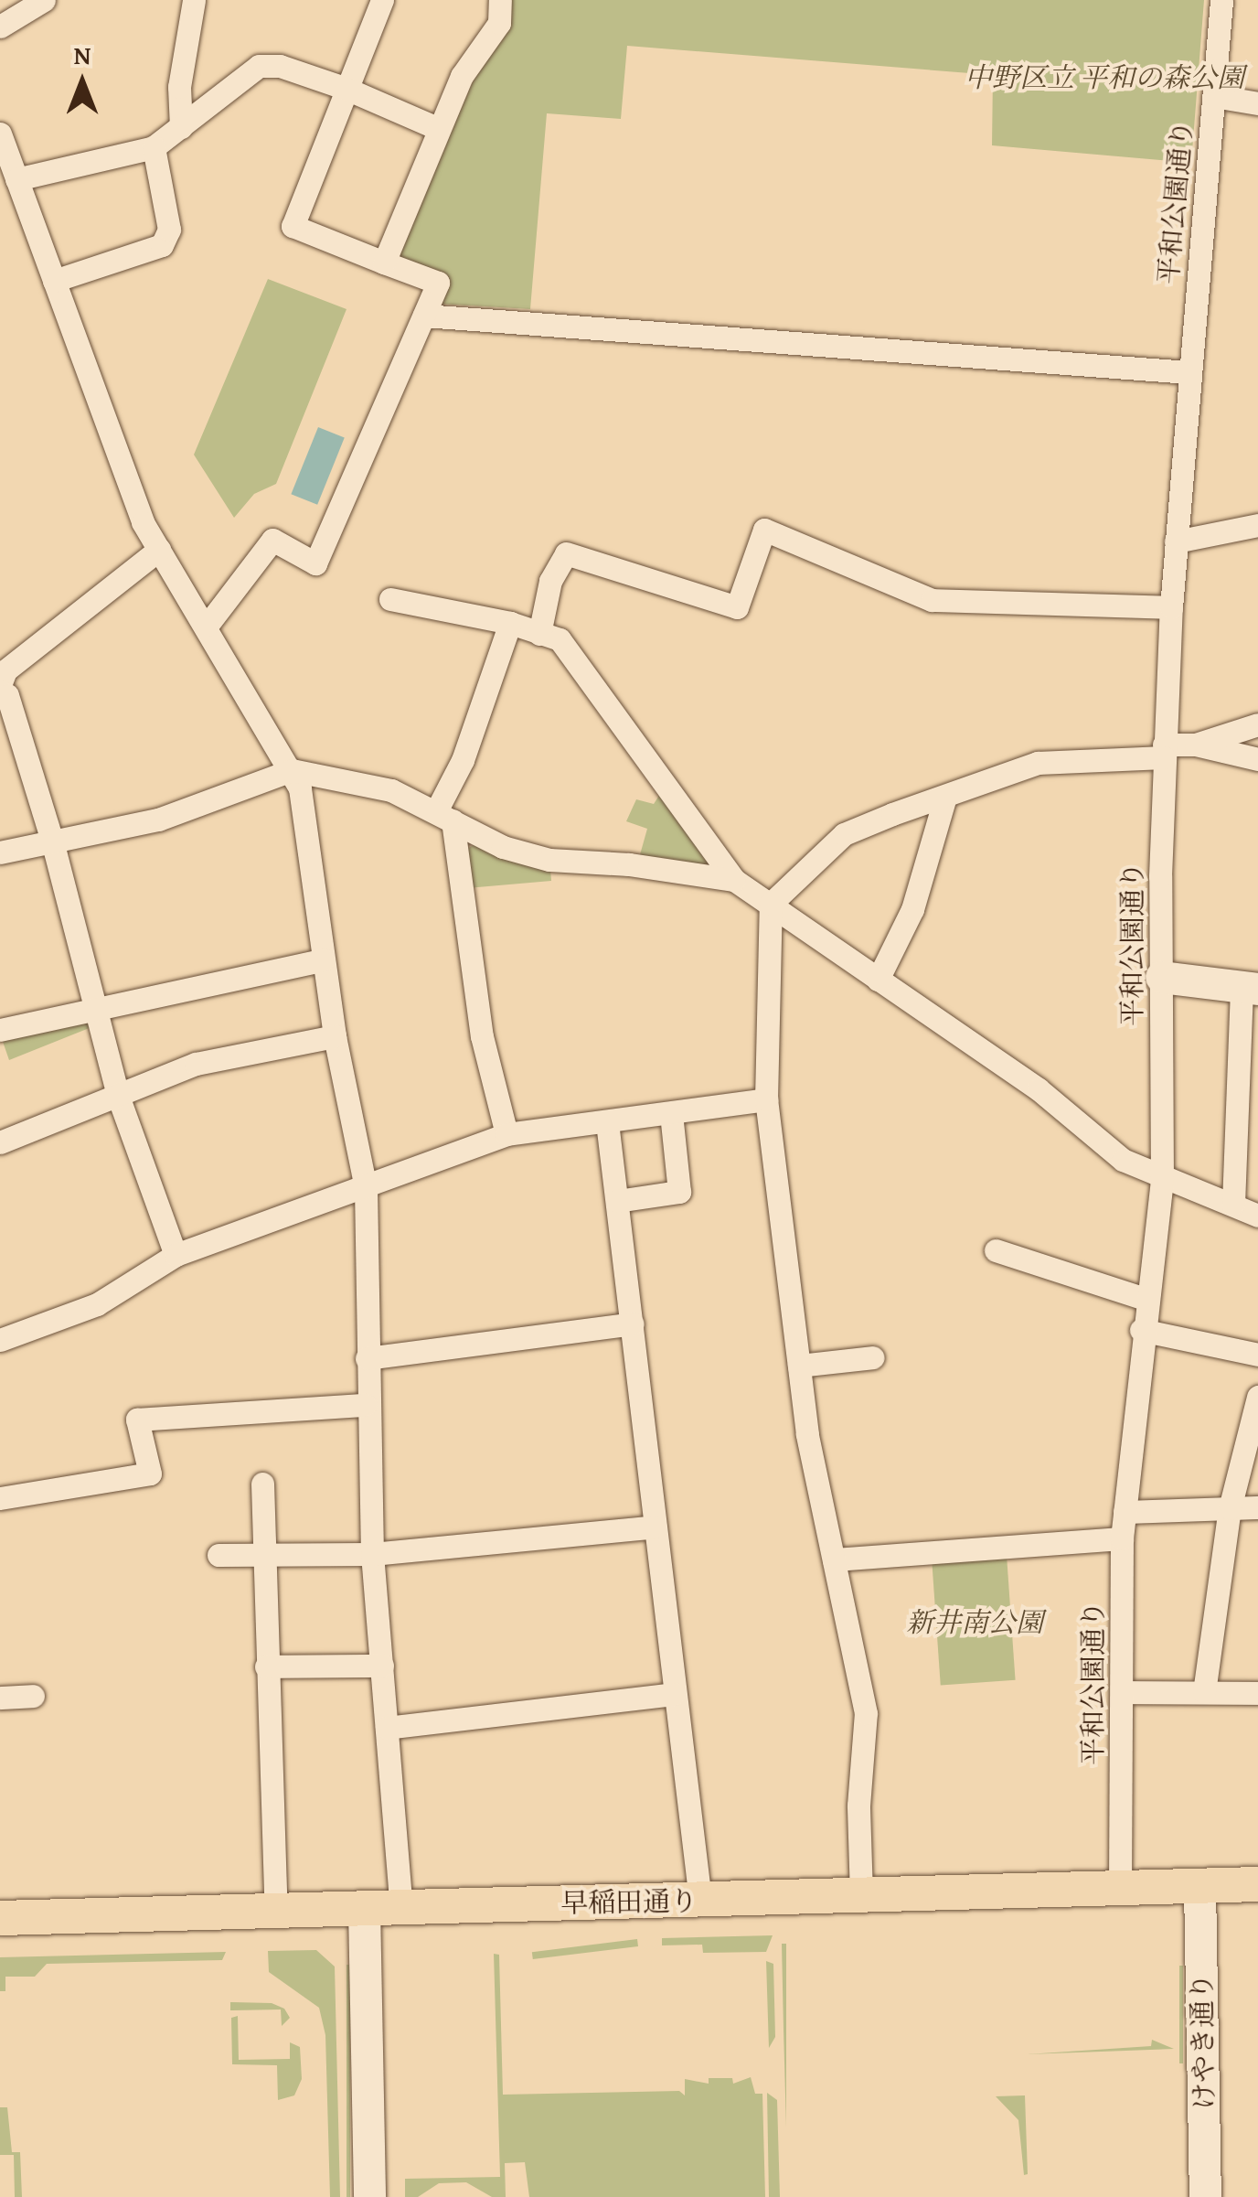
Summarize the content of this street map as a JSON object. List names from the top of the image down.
{
  "streets": {
    "main road": ["早稲田通り"],
    "street": ["平和公園通り", "けやき通り"]
  },
  "crossings": [
    ["平和公園通り", "早稲田通り"],
    ["早稲田通り", "けやき通り"]
  ],
  "parks": ["中野区立 平和の森公園", "新井南公園"],
  "north": "top"
}
